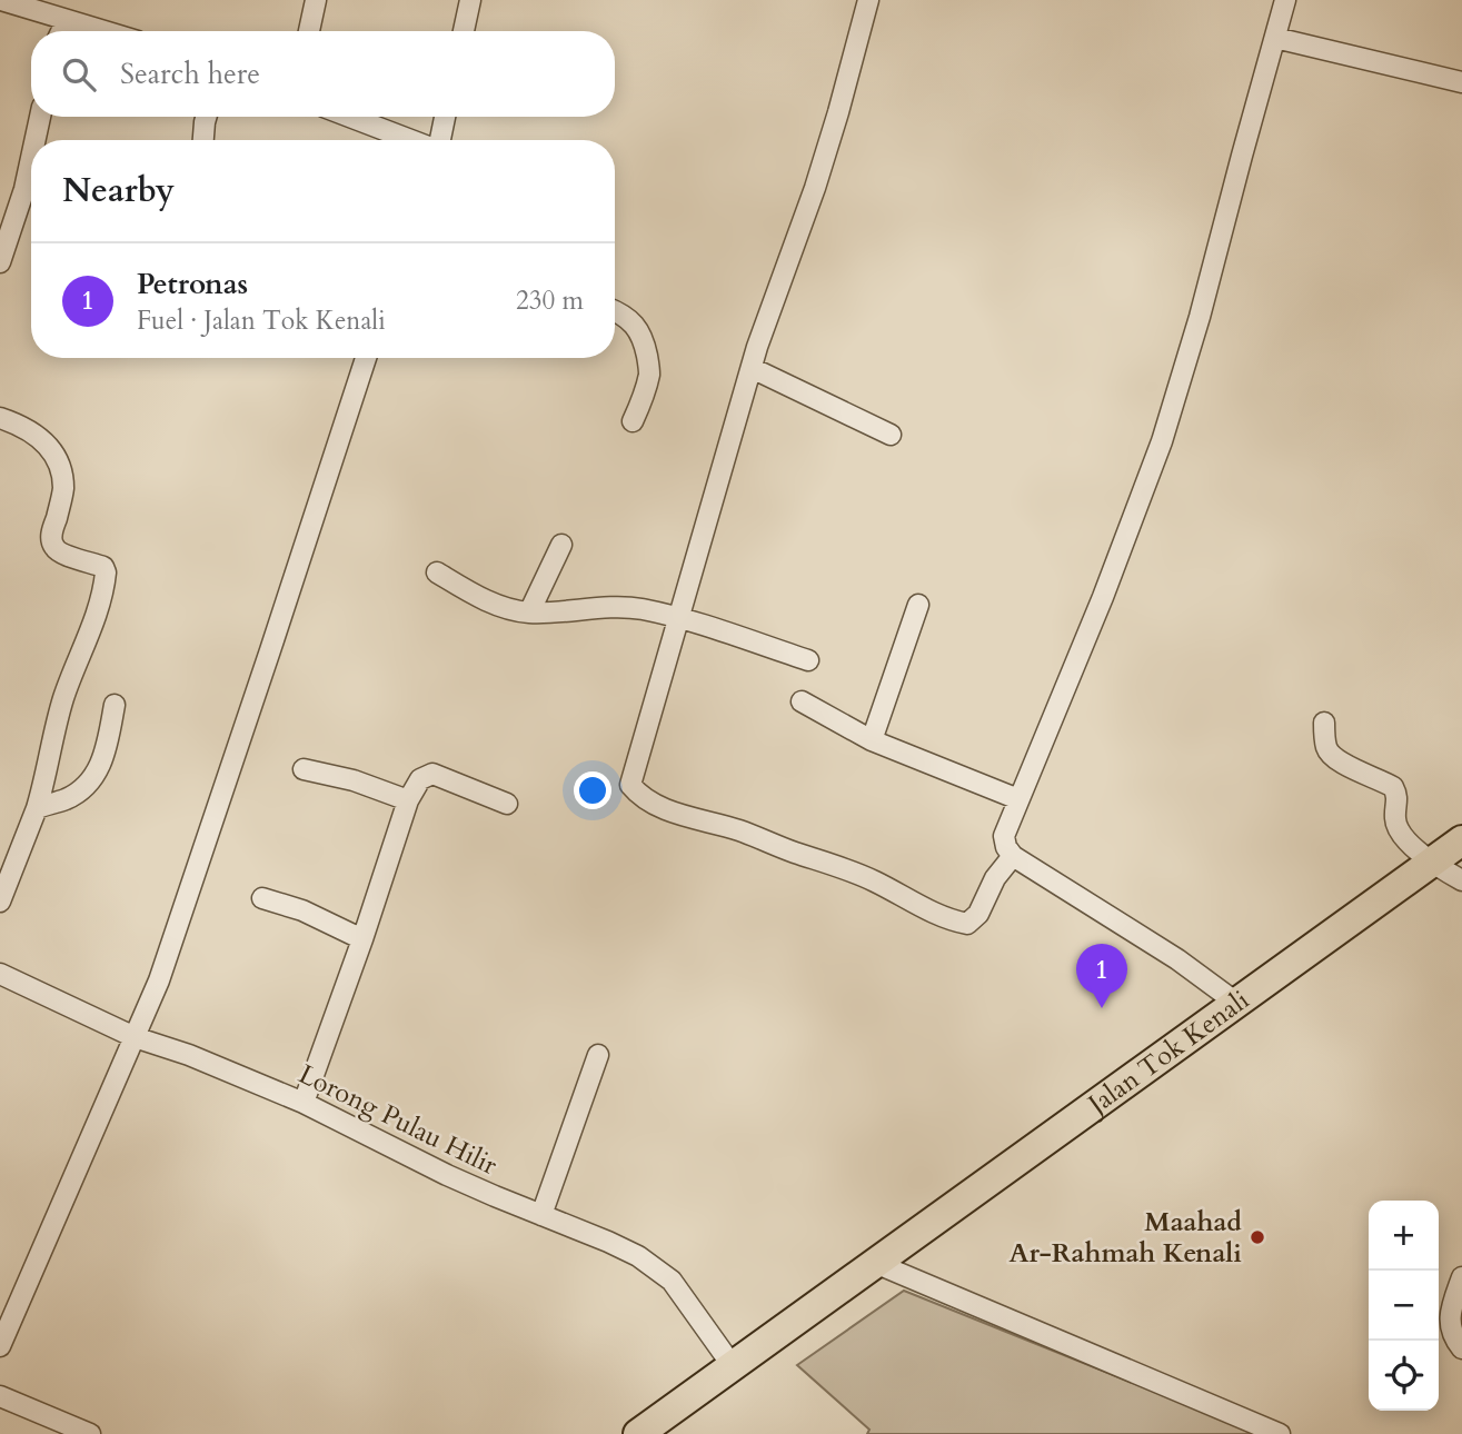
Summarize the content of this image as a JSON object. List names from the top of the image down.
{
  "streets": {
    "main road": ["Jalan Tok Kenali"],
    "street": ["Lorong Pulau Hilir"]
  },
  "crossings": [
    ["Jalan Tok Kenali", "Lorong Pulau Hilir"]
  ],
  "places": ["Maahad Ar-Rahmah Kenali"],
  "page": {
    "search": "Search here",
    "heading": "Nearby",
    "list": [
      {
        "mark": "1",
        "name": "Petronas",
        "note": "Fuel · Jalan Tok Kenali",
        "value": "230 m"
      }
    ],
    "pins": "1",
    "map_buttons": ["+", "−"]
  }
}
